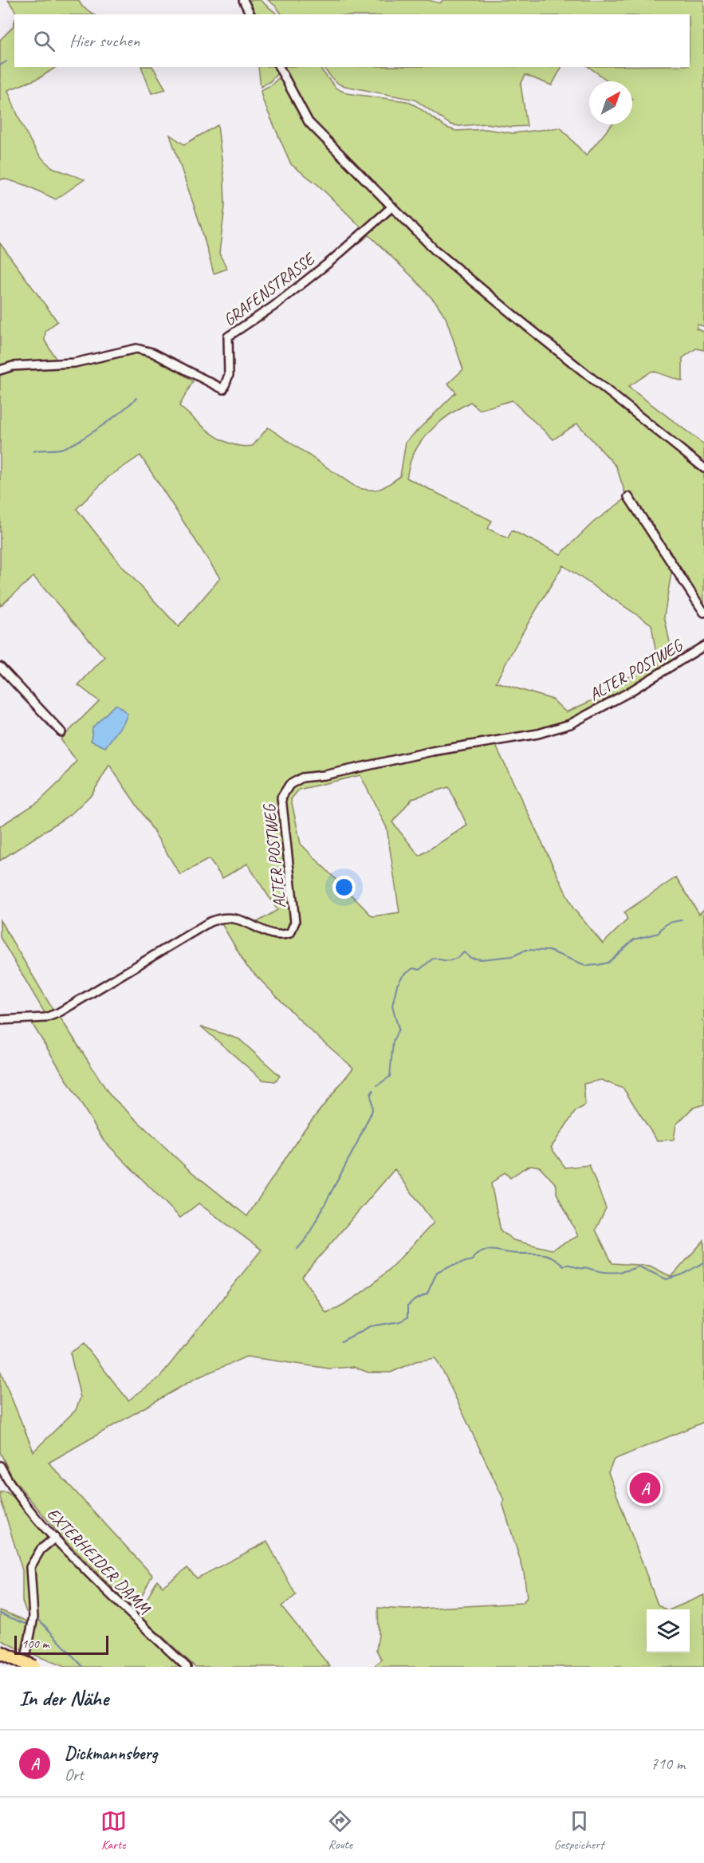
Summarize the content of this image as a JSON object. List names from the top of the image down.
{
  "streets": {
    "street": ["GRAFENSTRASSE", "ALTER POSTWEG", "EXTERHEIDER DAMM"]
  },
  "scale_bar": "100 m",
  "north": "top right",
  "page": {
    "search": "Hier suchen",
    "pins": "A",
    "scale": "100 m",
    "heading": "In der Nähe",
    "list": [
      {
        "mark": "A",
        "name": "Dickmannsberg",
        "note": "Ort",
        "value": "710 m"
      }
    ],
    "nav": ["Karte", "Route", "Gespeichert"]
  }
}
